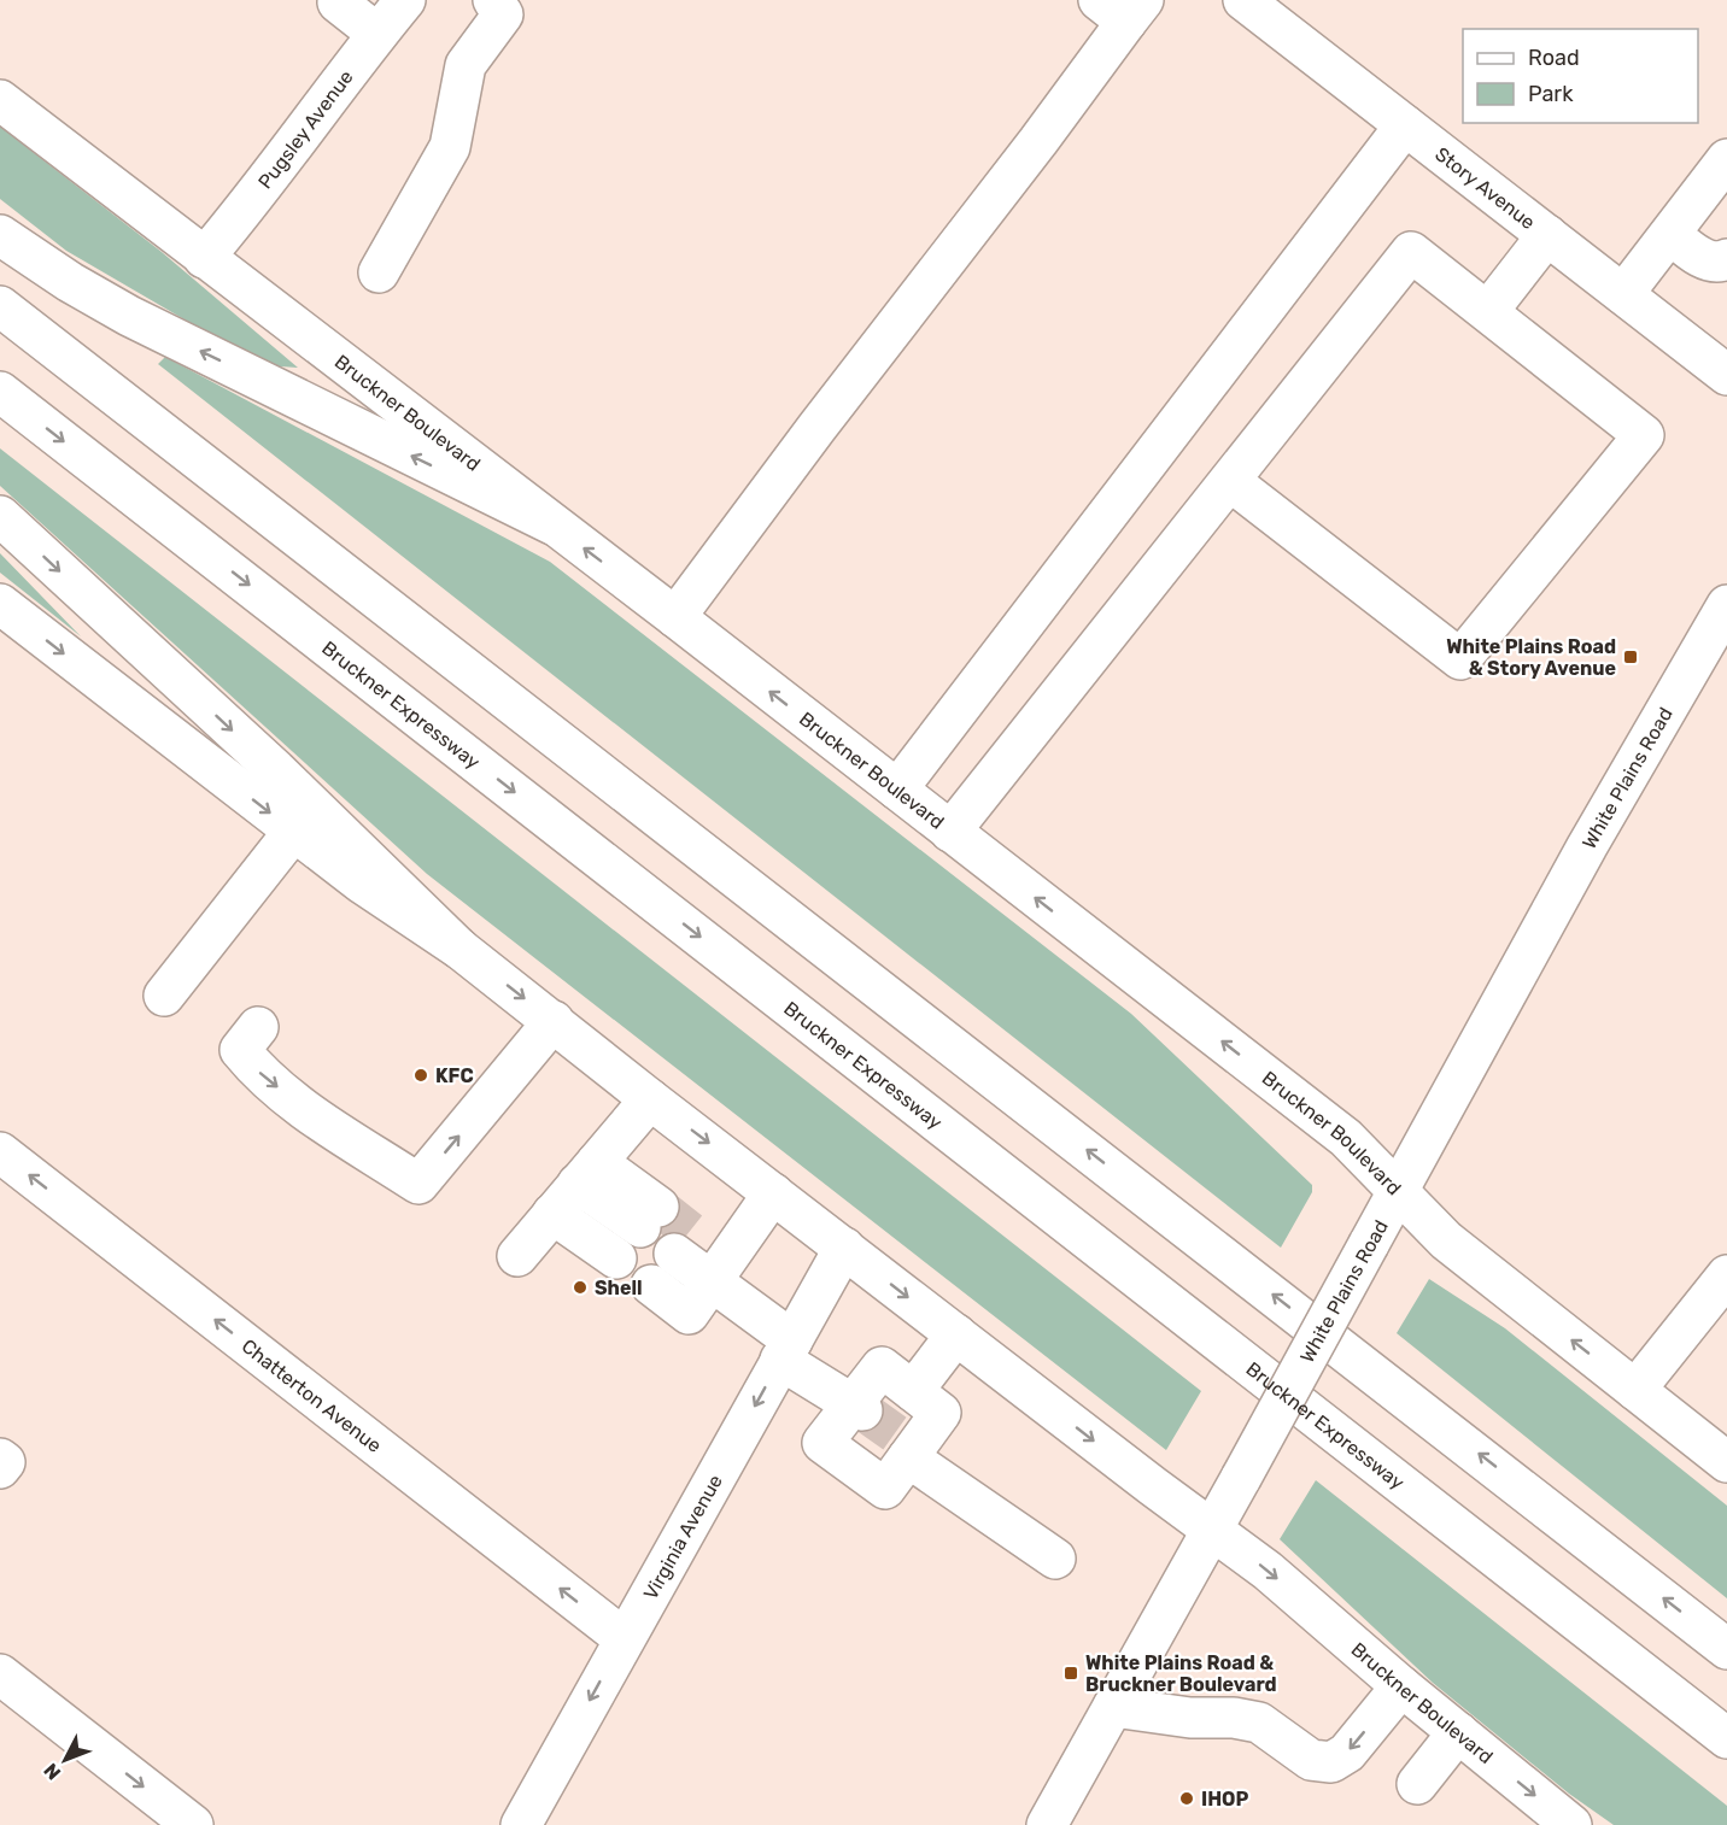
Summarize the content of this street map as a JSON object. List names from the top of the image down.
{
  "streets": {
    "main road": [
      "Pugsley Avenue",
      "Story Avenue",
      "Bruckner Boulevard",
      "Bruckner Expressway",
      "White Plains Road",
      "Chatterton Avenue",
      "Virginia Avenue"
    ]
  },
  "crossings": [
    ["Pugsley Avenue", "Bruckner Boulevard"],
    ["Bruckner Boulevard", "White Plains Road"],
    ["Bruckner Boulevard", "Virginia Avenue"],
    ["Chatterton Avenue", "Virginia Avenue"]
  ],
  "one_way": ["Virginia Avenue"],
  "places": {
    "transit": ["White Plains Road & Story Avenue", "White Plains Road & Bruckner Boulevard"],
    "other": ["KFC", "Shell", "IHOP"]
  },
  "legend": ["Road", "Park"],
  "north": "bottom left"
}
